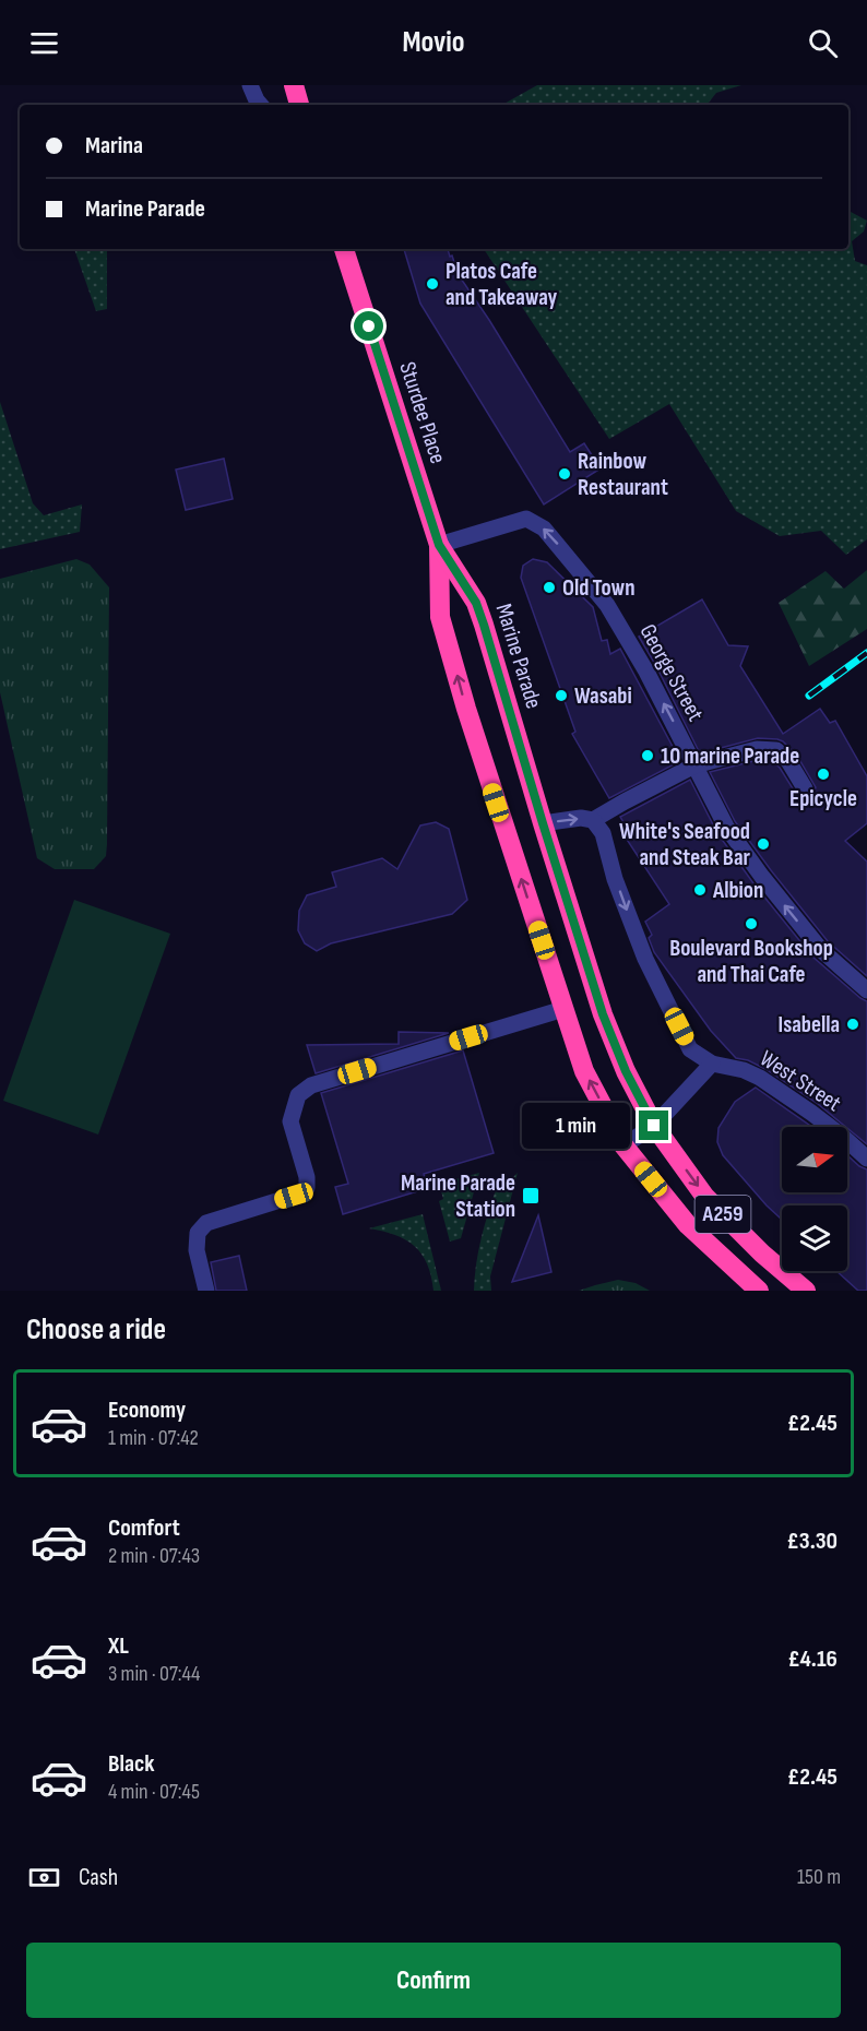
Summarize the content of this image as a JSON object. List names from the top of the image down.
{
  "streets": {
    "highway": ["Sturdee Place", "Marine Parade", "A259"],
    "street": ["George Street", "West Street"]
  },
  "crossings": [
    ["Sturdee Place", "Marine Parade"],
    ["Sturdee Place", "George Street"],
    ["Sturdee Place", "A259"],
    ["Marine Parade", "George Street"],
    ["Marine Parade", "A259"],
    ["George Street", "A259"]
  ],
  "one_way": ["George Street", "West Street"],
  "places": {
    "other": [
      "Platos Cafe and Takeaway",
      "Rainbow Restaurant",
      "Old Town",
      "Wasabi",
      "10 marine Parade",
      "Epicycle",
      "White's Seafood and Steak Bar",
      "Albion",
      "Boulevard Bookshop and Thai Cafe",
      "Isabella"
    ],
    "transit": ["Marine Parade Station"]
  },
  "north": "right",
  "page": {
    "header": "Movio",
    "banner": ["Marina", "Marine Parade"],
    "bubble": "1 min",
    "heading": "Choose a ride",
    "list": [
      {
        "name": "Economy",
        "note": "1 min · 07:42",
        "value": "£2.45"
      },
      {
        "name": "Comfort",
        "note": "2 min · 07:43",
        "value": "£3.30"
      },
      {
        "name": "XL",
        "note": "3 min · 07:44",
        "value": "£4.16"
      },
      {
        "name": "Black",
        "note": "4 min · 07:45",
        "value": "£2.45"
      }
    ],
    "pay": ["Cash", "150 m"],
    "buttons": "Confirm"
  }
}
